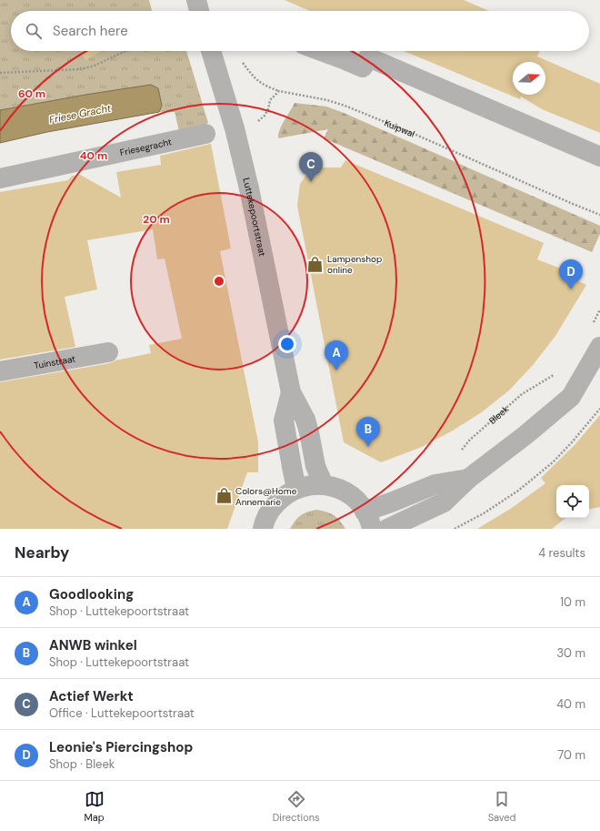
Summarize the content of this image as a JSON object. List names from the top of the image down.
{
  "streets": {
    "street": ["Friesegracht", "Luttekepoortstraat", "Tuinstraat"],
    "path": ["Kuipwal", "Bleek"]
  },
  "water": ["Friese Gracht"],
  "places": {
    "shop": ["Lampenshop online", "Colors@Home Annemarie"]
  },
  "north": "right",
  "page": {
    "search": "Search here",
    "pins": [
      "C",
      "D",
      "A",
      "B"
    ],
    "heading": ["Nearby", "4 results"],
    "list": [
      {
        "mark": "A",
        "name": "Goodlooking",
        "note": "Shop · Luttekepoortstraat",
        "value": "10 m"
      },
      {
        "mark": "B",
        "name": "ANWB winkel",
        "note": "Shop · Luttekepoortstraat",
        "value": "30 m"
      },
      {
        "mark": "C",
        "name": "Actief Werkt",
        "note": "Office · Luttekepoortstraat",
        "value": "40 m"
      },
      {
        "mark": "D",
        "name": "Leonie's Piercingshop",
        "note": "Shop · Bleek",
        "value": "70 m"
      }
    ],
    "nav": ["Map", "Directions", "Saved"]
  },
  "rings": ["60 m", "40 m", "20 m"]
}
